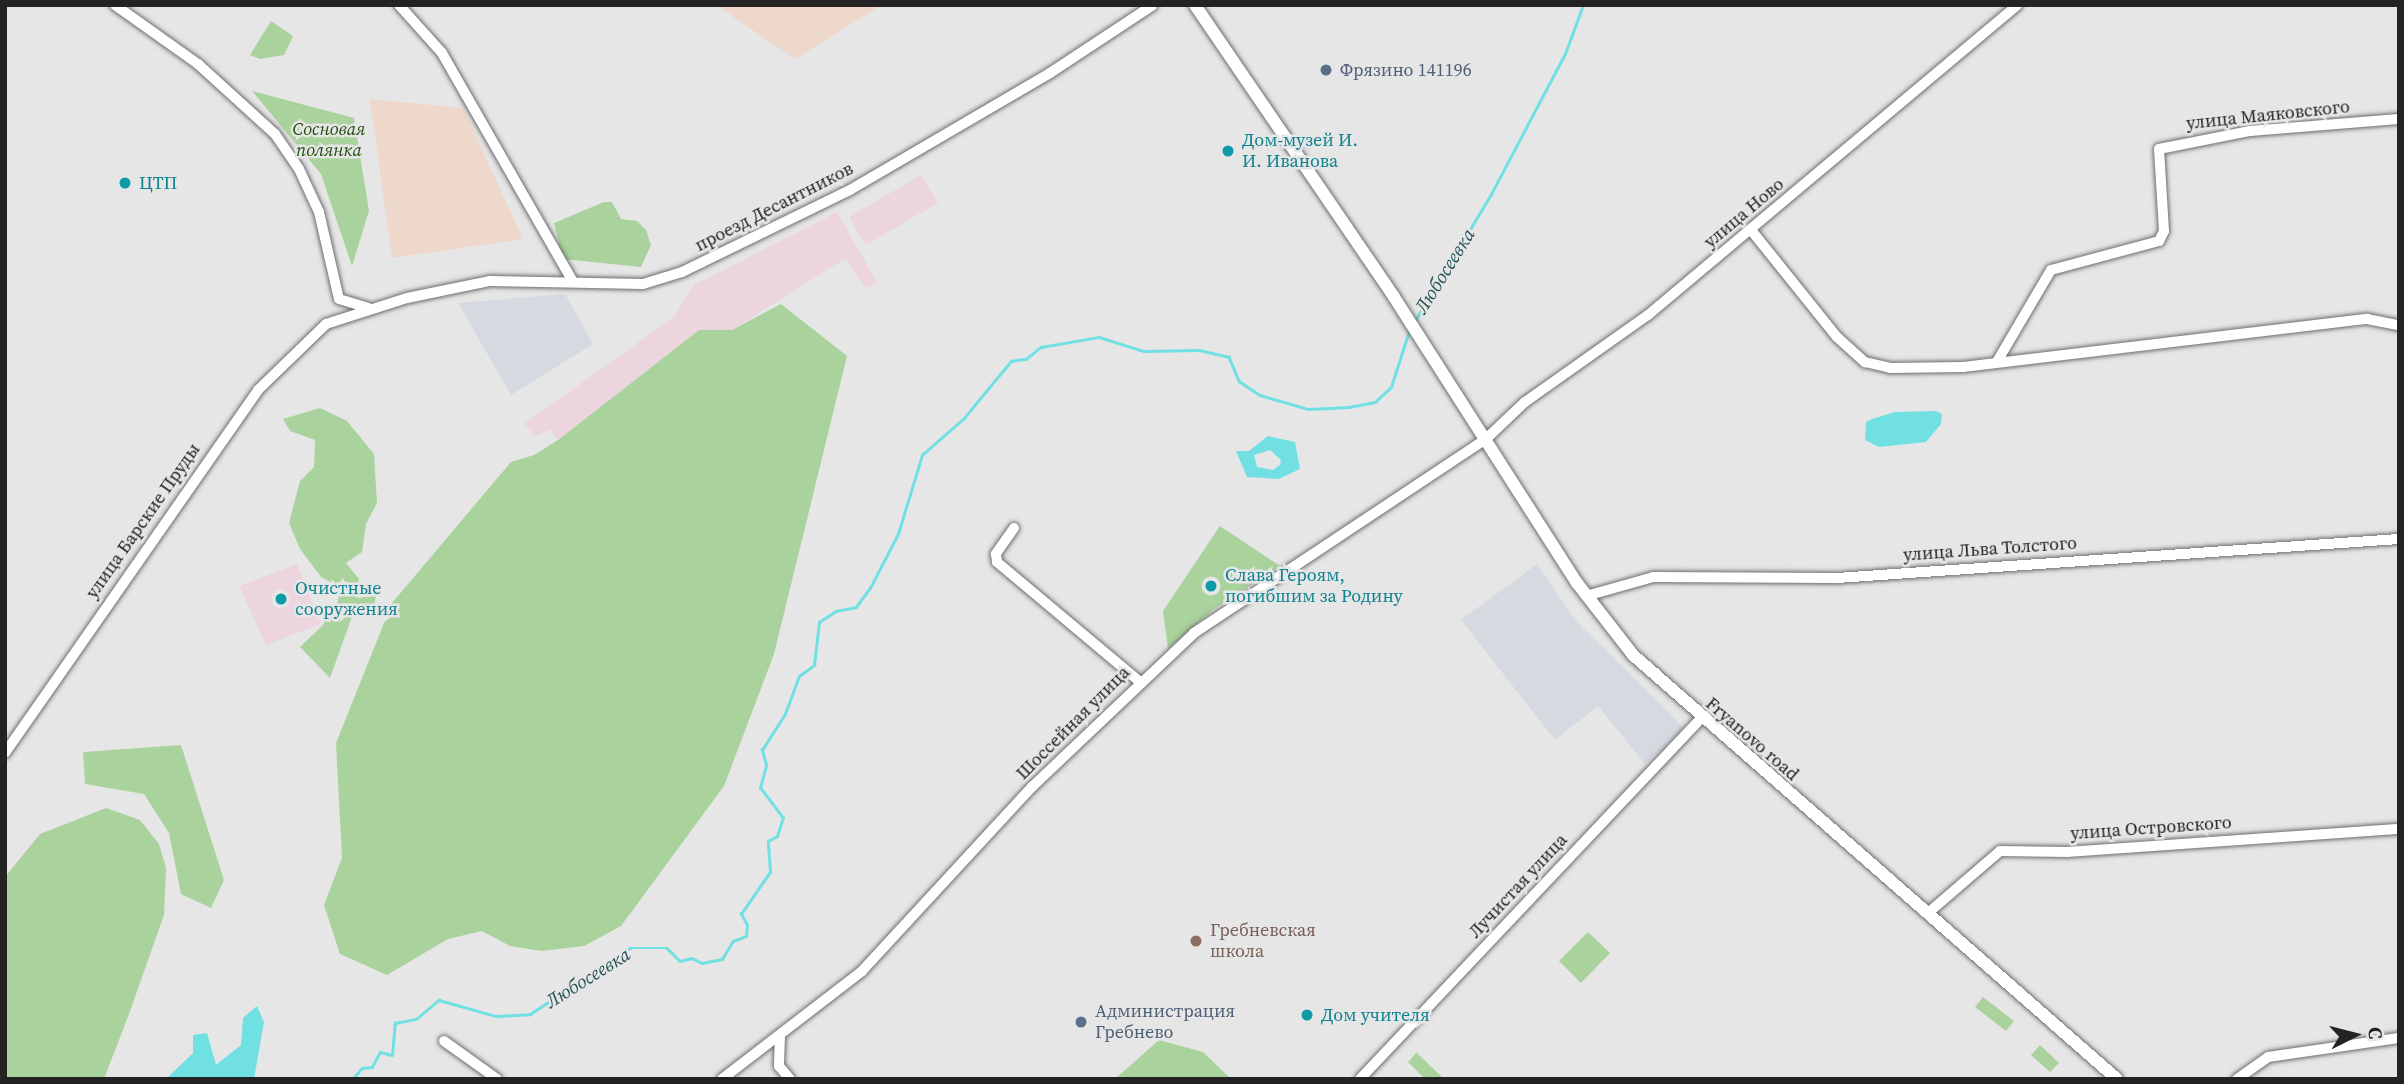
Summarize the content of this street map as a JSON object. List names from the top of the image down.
{
  "streets": {
    "main road": ["Fryanovo road"],
    "street": [
      "улица Маяковского",
      "проезд Десантников",
      "улица Ново",
      "улица Барские Пруды",
      "улица Льва Толстого",
      "Шоссейная улица",
      "улица Островского",
      "Лучистая улица"
    ]
  },
  "crossings": [
    ["проезд Десантников", "улица Барские Пруды"],
    ["улица Ново", "Шоссейная улица"],
    ["улица Ново", "Fryanovo road"],
    ["улица Льва Толстого", "Fryanovo road"],
    ["Шоссейная улица", "Fryanovo road"],
    ["Fryanovo road", "улица Островского"],
    ["Fryanovo road", "Лучистая улица"]
  ],
  "water": ["Любосеевка"],
  "parks": ["Сосновая полянка"],
  "places": [
    "Фрязино 141196",
    "Дом-музей И. И. Иванова",
    "ЦТП",
    "Слава Героям, погибшим за Родину",
    "Очистные сооружения",
    "Гребневская школа",
    "Дом учителя",
    "Администрация Гребнево"
  ],
  "north": "right"
}
